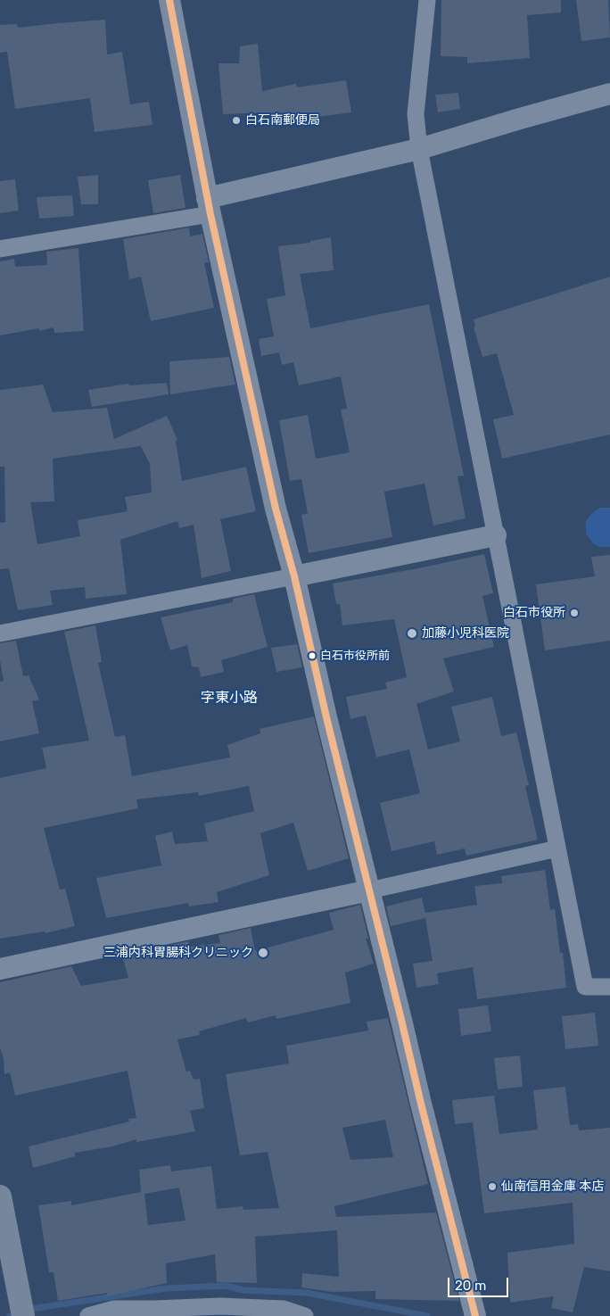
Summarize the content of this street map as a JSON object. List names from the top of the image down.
{
  "districts": ["字東小路"],
  "places": [
    "白石南郵便局",
    "白石市役所",
    "加藤小児科医院",
    "白石市役所前",
    "三浦内科胃腸科クリニック",
    "仙南信用金庫 本店"
  ],
  "scale_bar": "20 m"
}
